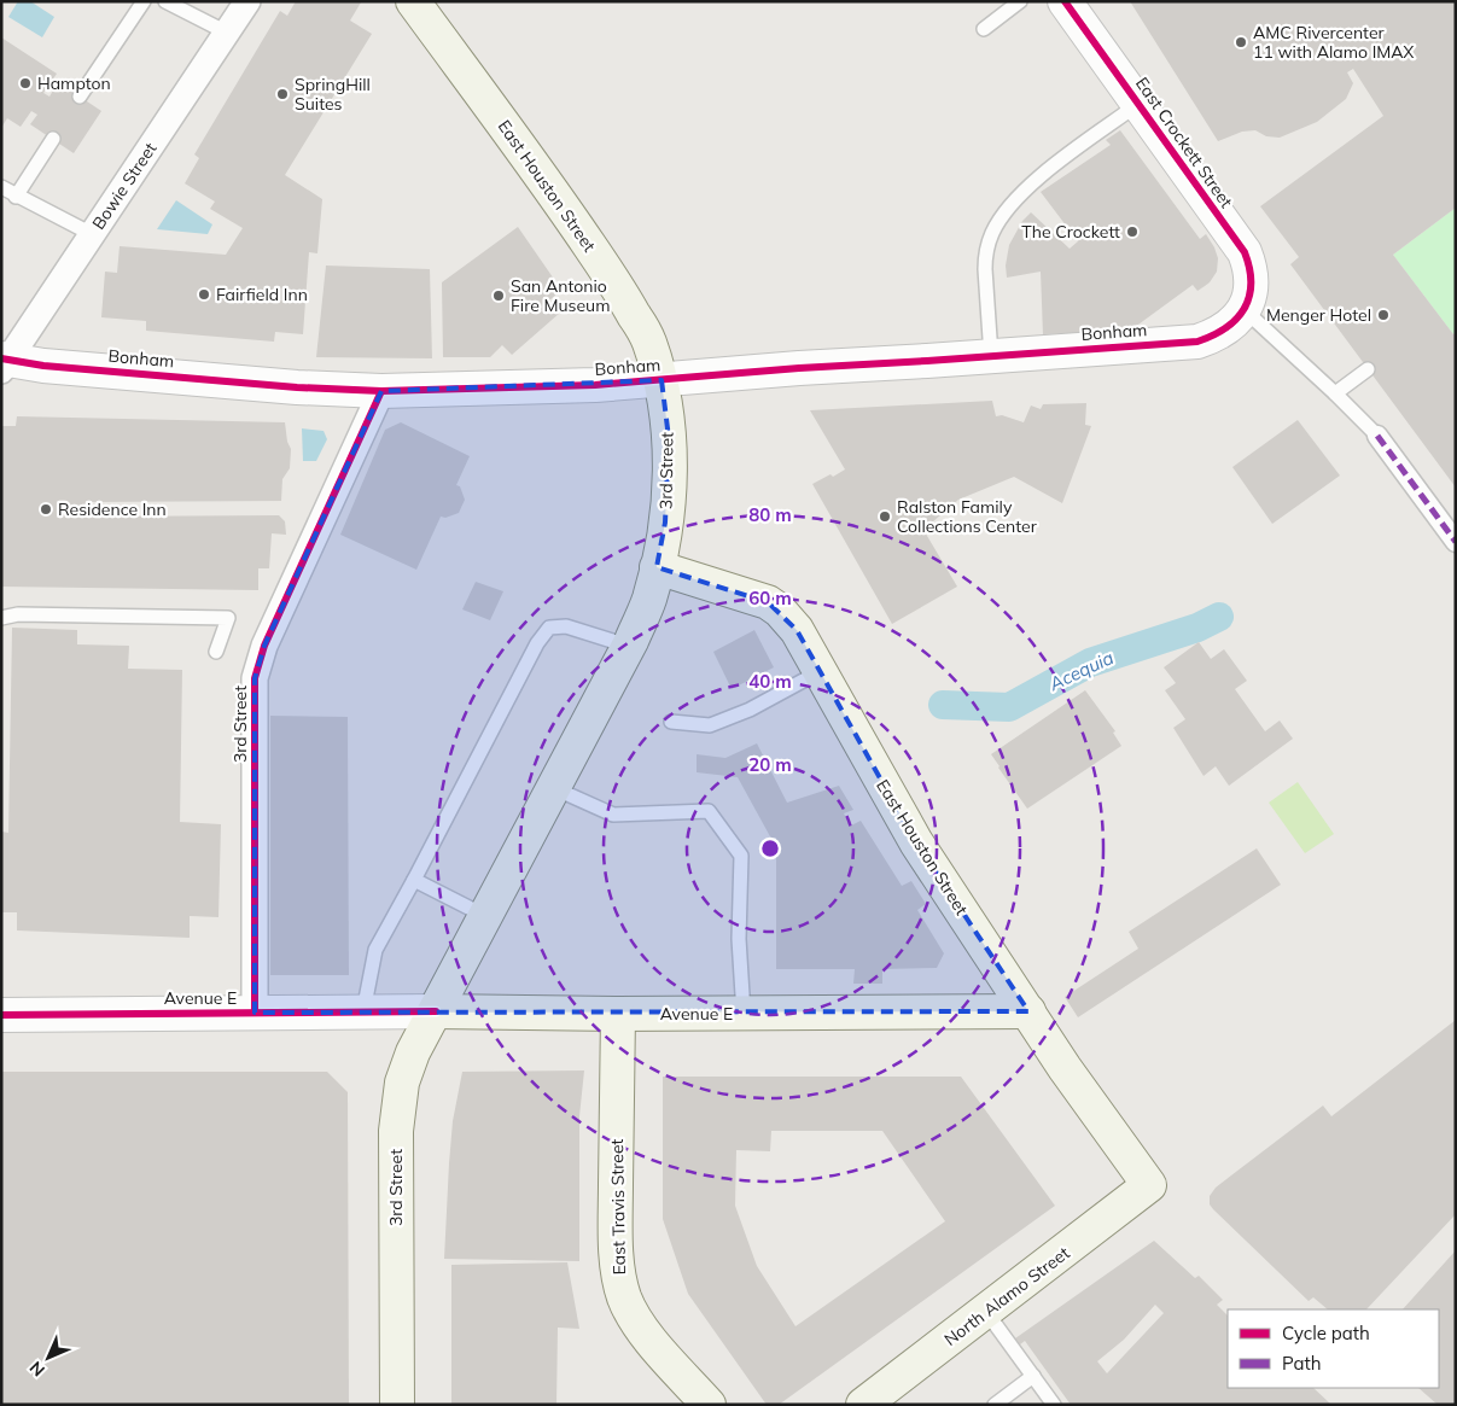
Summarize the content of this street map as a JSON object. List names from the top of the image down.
{
  "streets": {
    "main road": [
      "East Houston Street",
      "3rd Street",
      "Avenue E",
      "East Travis Street",
      "North Alamo Street"
    ],
    "street": ["East Crockett Street", "Bowie Street", "Bonham"]
  },
  "crossings": [
    ["East Crockett Street", "Bonham"],
    ["Bowie Street", "Bonham"],
    ["East Houston Street", "Bonham"],
    ["East Houston Street", "3rd Street"],
    ["East Houston Street", "Avenue E"],
    ["East Houston Street", "North Alamo Street"],
    ["Bonham", "3rd Street"],
    ["3rd Street", "Avenue E"],
    ["Avenue E", "East Travis Street"]
  ],
  "water": ["Acequia"],
  "places": [
    "AMC Rivercenter 11 with Alamo IMAX",
    "Hampton",
    "SpringHill Suites",
    "The Crockett",
    "Fairfield Inn",
    "San Antonio Fire Museum",
    "Menger Hotel",
    "Residence Inn",
    "Ralston Family Collections Center"
  ],
  "legend": ["Cycle path", "Path"],
  "north": "bottom left",
  "rings": [
    "80 m",
    "60 m",
    "40 m",
    "20 m"
  ]
}
